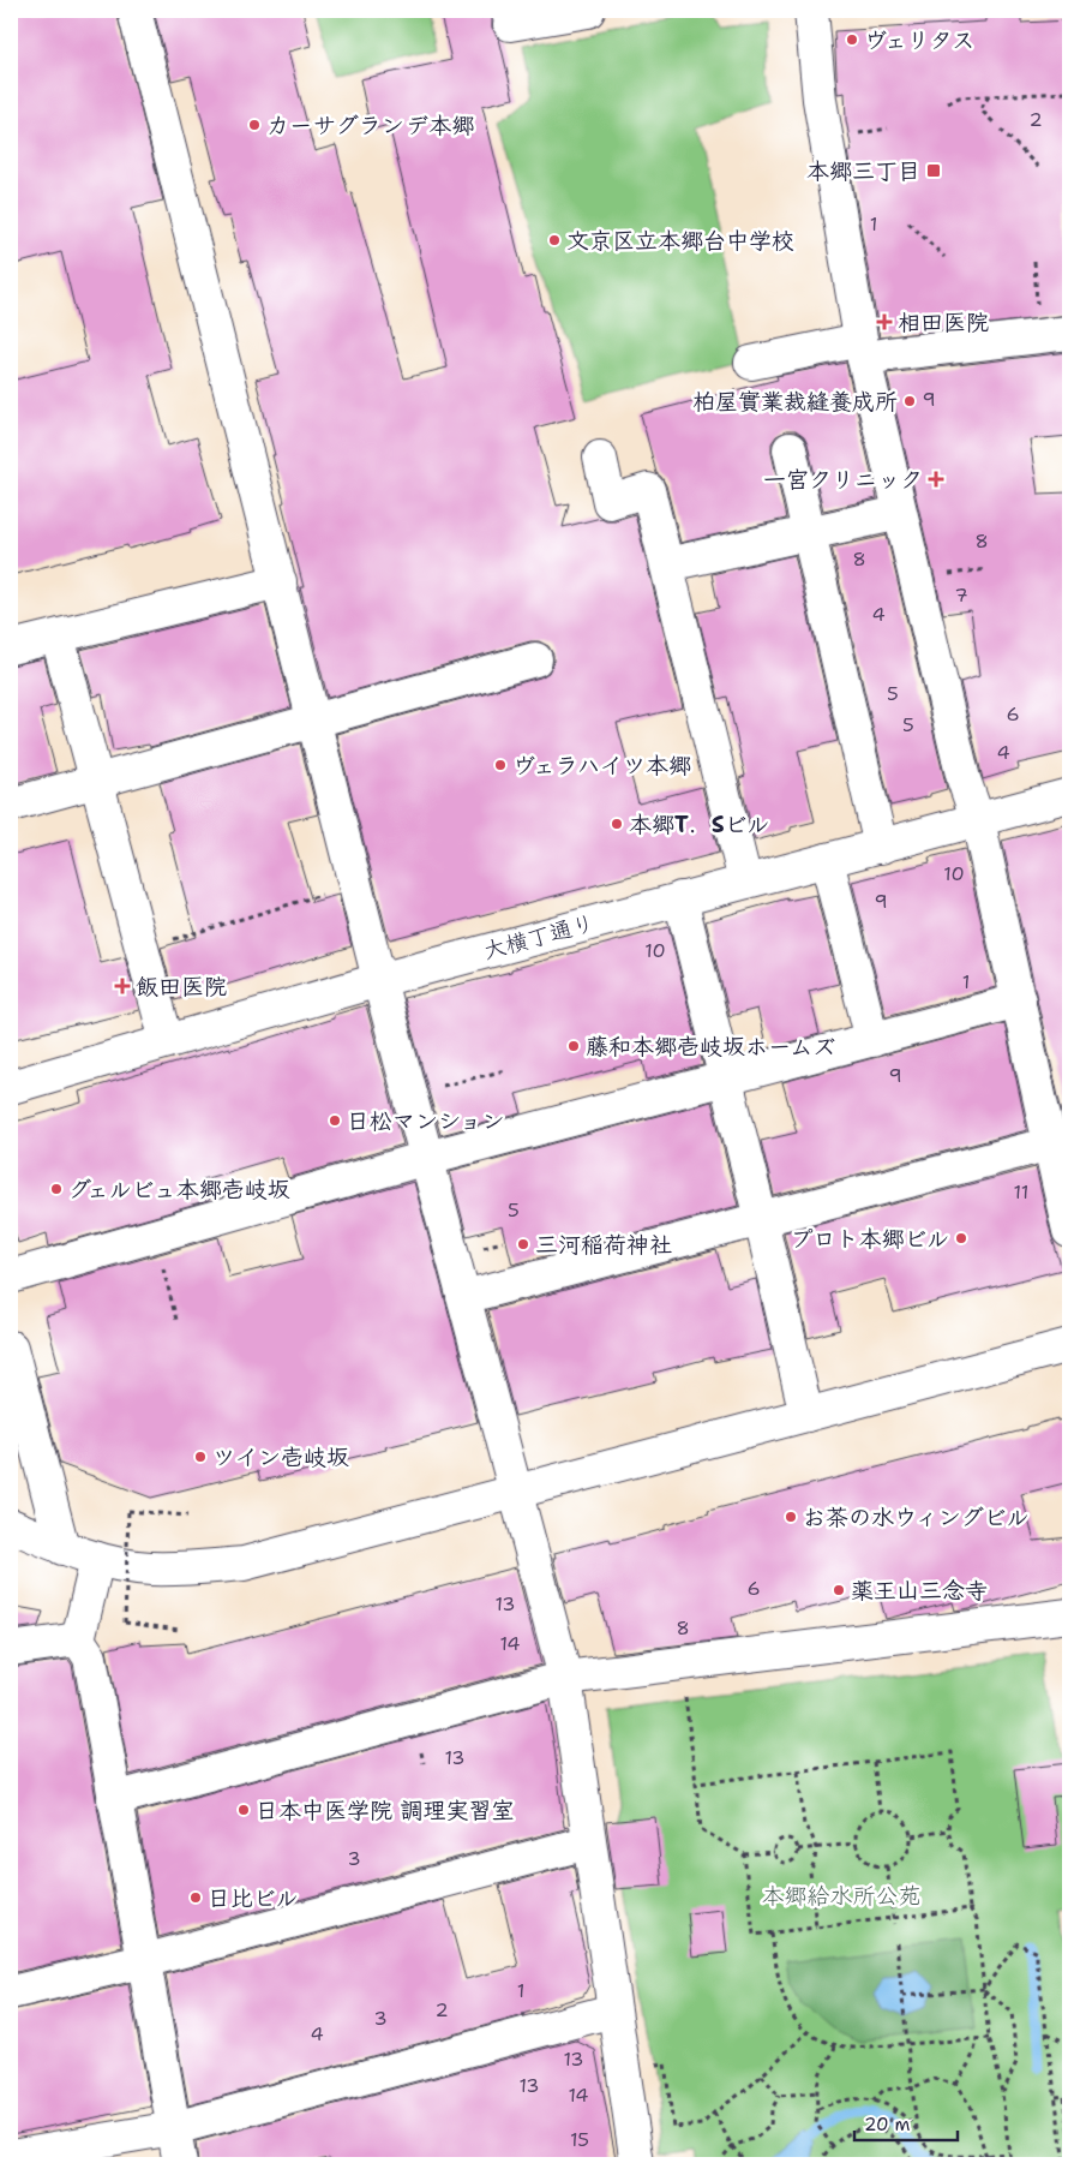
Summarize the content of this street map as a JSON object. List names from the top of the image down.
{
  "streets": {
    "street": ["大横丁通り"]
  },
  "parks": ["本郷給水所公苑"],
  "places": {
    "other": [
      "ヴェリタス",
      "カーサグランデ本郷",
      "文京区立本郷台中学校",
      "柏屋實業裁縫養成所",
      "ヴェラハイツ本郷",
      "本郷T．Sビル",
      "藤和本郷壱岐坂ホームズ",
      "日松マンション",
      "グェルビュ本郷壱岐坂",
      "プロト本郷ビル",
      "三河稲荷神社",
      "ツイン壱岐坂",
      "お茶の水ウィングビル",
      "薬王山三念寺",
      "日本中医学院 調理実習室",
      "日比ビル"
    ],
    "transit": ["本郷三丁目"],
    "health": ["相田医院", "一宮クリニック", "飯田医院"]
  },
  "house_numbers": [
    "2",
    "1",
    "9",
    "8",
    "8",
    "7",
    "4",
    "5",
    "6",
    "5",
    "4",
    "10",
    "9",
    "10",
    "1",
    "9",
    "11",
    "5",
    "6",
    "13",
    "8",
    "14",
    "13",
    "3",
    "1",
    "2",
    "3",
    "4",
    "13",
    "13",
    "14",
    "15"
  ],
  "scale_bar": "20 m"
}
